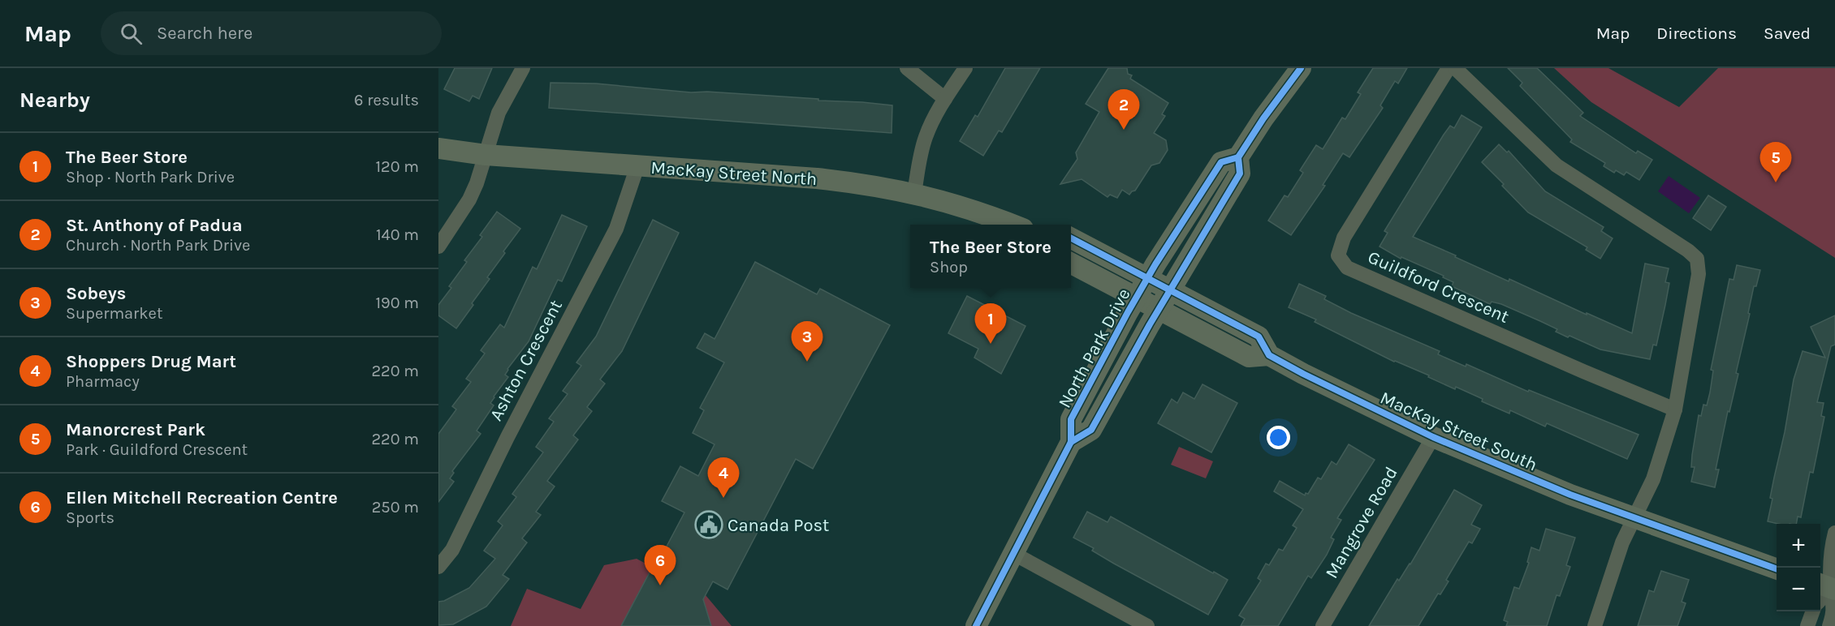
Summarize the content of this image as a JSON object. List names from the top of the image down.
{
  "streets": {
    "street": [
      "MacKay Street North",
      "Guildford Crescent",
      "North Park Drive",
      "Ashton Crescent",
      "MacKay Street South",
      "Mangrove Road"
    ]
  },
  "crossings": [
    ["MacKay Street North", "Ashton Crescent"],
    ["North Park Drive", "MacKay Street South"],
    ["MacKay Street South", "Mangrove Road"]
  ],
  "places": {
    "public building": ["Canada Post"]
  },
  "page": {
    "header": "Map",
    "search": "Search here",
    "nav": ["Map", "Directions", "Saved"],
    "heading": ["Nearby", "6 results"],
    "pins": [
      "2",
      "5",
      "1",
      "3",
      "4",
      "6"
    ],
    "list": [
      {
        "mark": "1",
        "name": "The Beer Store",
        "note": "Shop · North Park Drive",
        "value": "120 m"
      },
      {
        "mark": "2",
        "name": "St. Anthony of Padua",
        "note": "Church · North Park Drive",
        "value": "140 m"
      },
      {
        "mark": "3",
        "name": "Sobeys",
        "note": "Supermarket",
        "value": "190 m"
      },
      {
        "mark": "4",
        "name": "Shoppers Drug Mart",
        "note": "Pharmacy",
        "value": "220 m"
      },
      {
        "mark": "5",
        "name": "Manorcrest Park",
        "note": "Park · Guildford Crescent",
        "value": "220 m"
      },
      {
        "mark": "6",
        "name": "Ellen Mitchell Recreation Centre",
        "note": "Sports",
        "value": "250 m"
      }
    ],
    "popup": ["The Beer Store", "Shop"],
    "map_buttons": ["+", "−"]
  }
}
